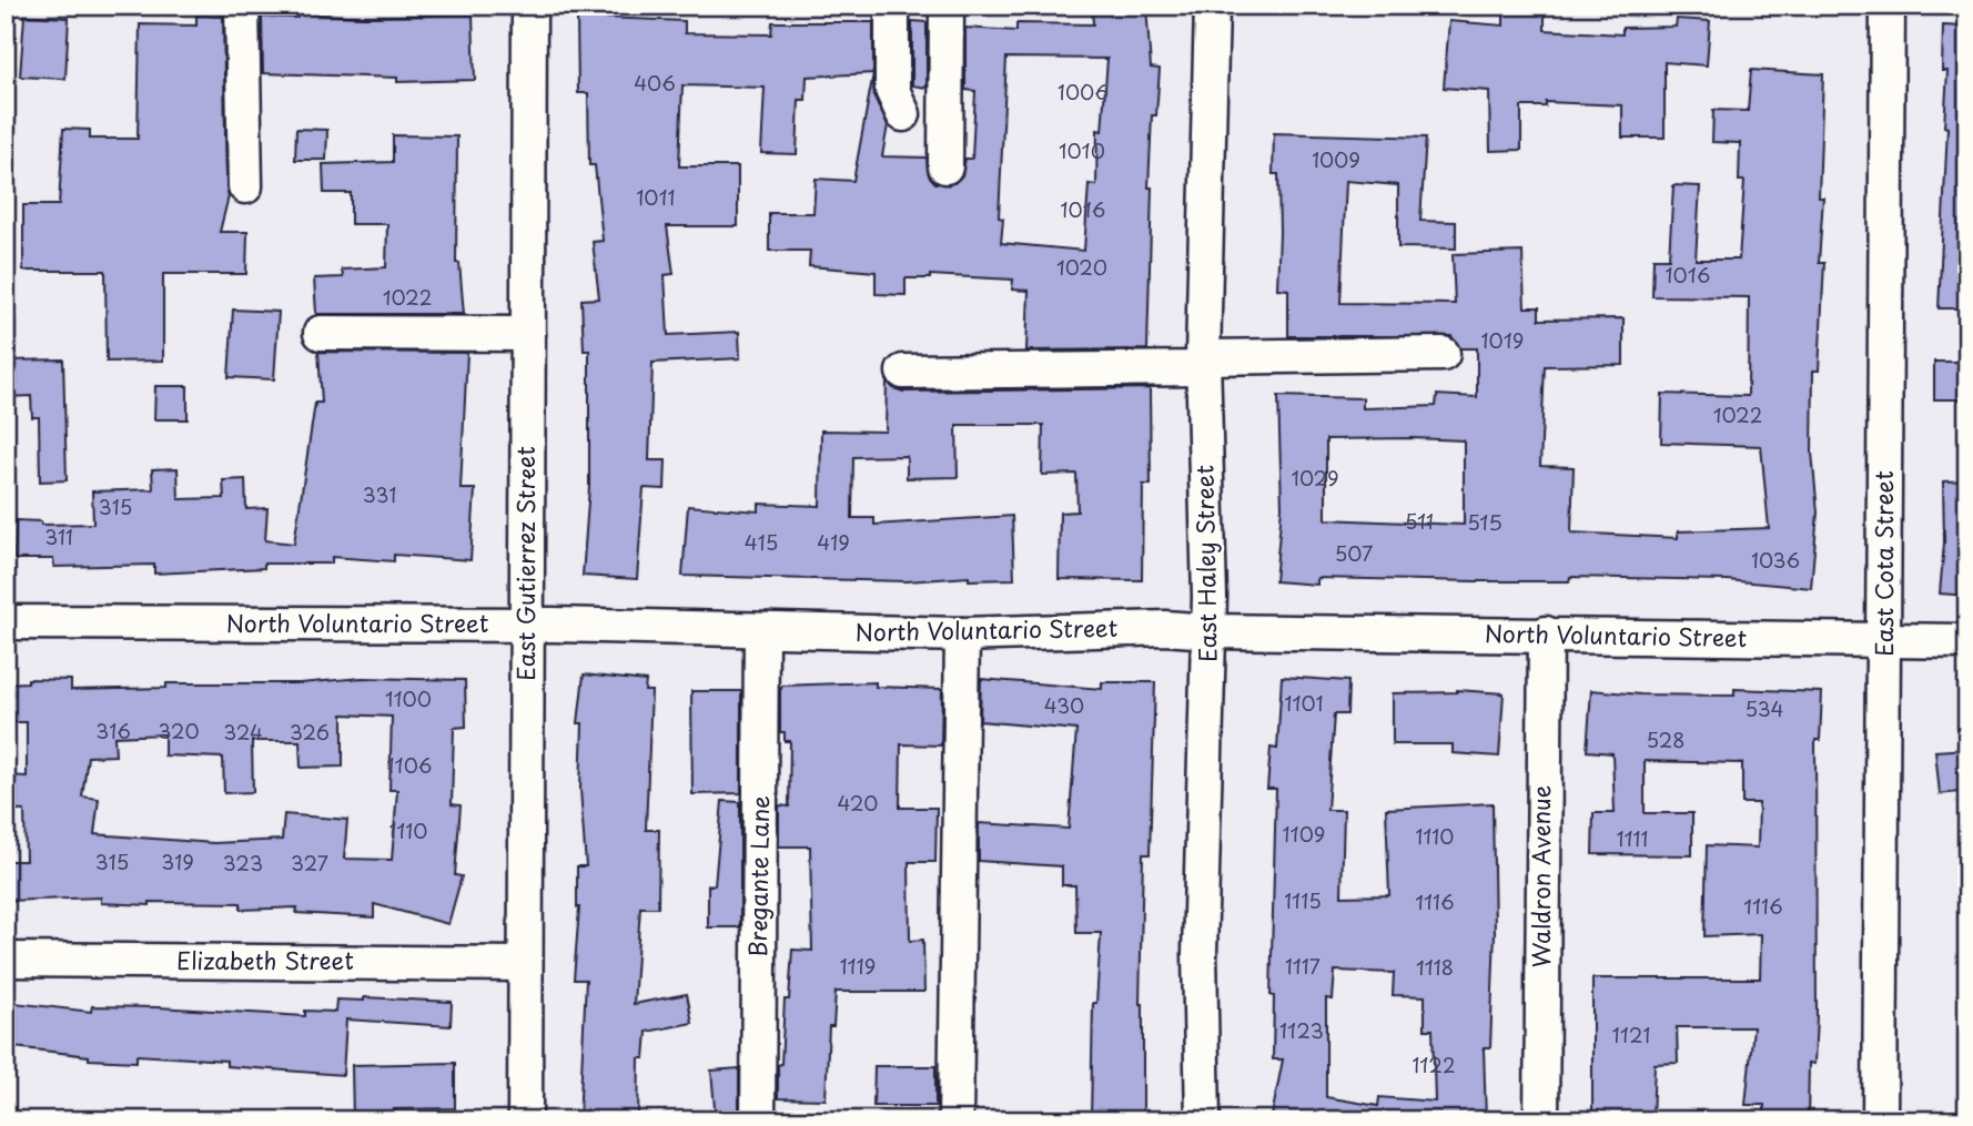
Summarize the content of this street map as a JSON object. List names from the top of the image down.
{
  "streets": {
    "street": [
      "East Gutierrez Street",
      "East Haley Street",
      "East Cota Street",
      "North Voluntario Street",
      "Bregante Lane",
      "Waldron Avenue",
      "Elizabeth Street"
    ]
  },
  "crossings": [
    ["East Gutierrez Street", "North Voluntario Street"],
    ["East Gutierrez Street", "Elizabeth Street"],
    ["East Haley Street", "North Voluntario Street"],
    ["East Cota Street", "North Voluntario Street"],
    ["North Voluntario Street", "Bregante Lane"],
    ["North Voluntario Street", "Waldron Avenue"]
  ],
  "house_numbers": [
    "406",
    "1006",
    "1010",
    "1009",
    "1011",
    "1016",
    "1020",
    "1016",
    "1022",
    "1019",
    "1022",
    "1029",
    "331",
    "315",
    "511",
    "515",
    "311",
    "415",
    "419",
    "507",
    "1036",
    "1100",
    "1101",
    "430",
    "534",
    "316",
    "320",
    "324",
    "326",
    "528",
    "1106",
    "420",
    "1110",
    "1109",
    "1110",
    "1111",
    "315",
    "319",
    "323",
    "327",
    "1115",
    "1116",
    "1116",
    "1119",
    "1117",
    "1118",
    "1123",
    "1121",
    "1122"
  ]
}
